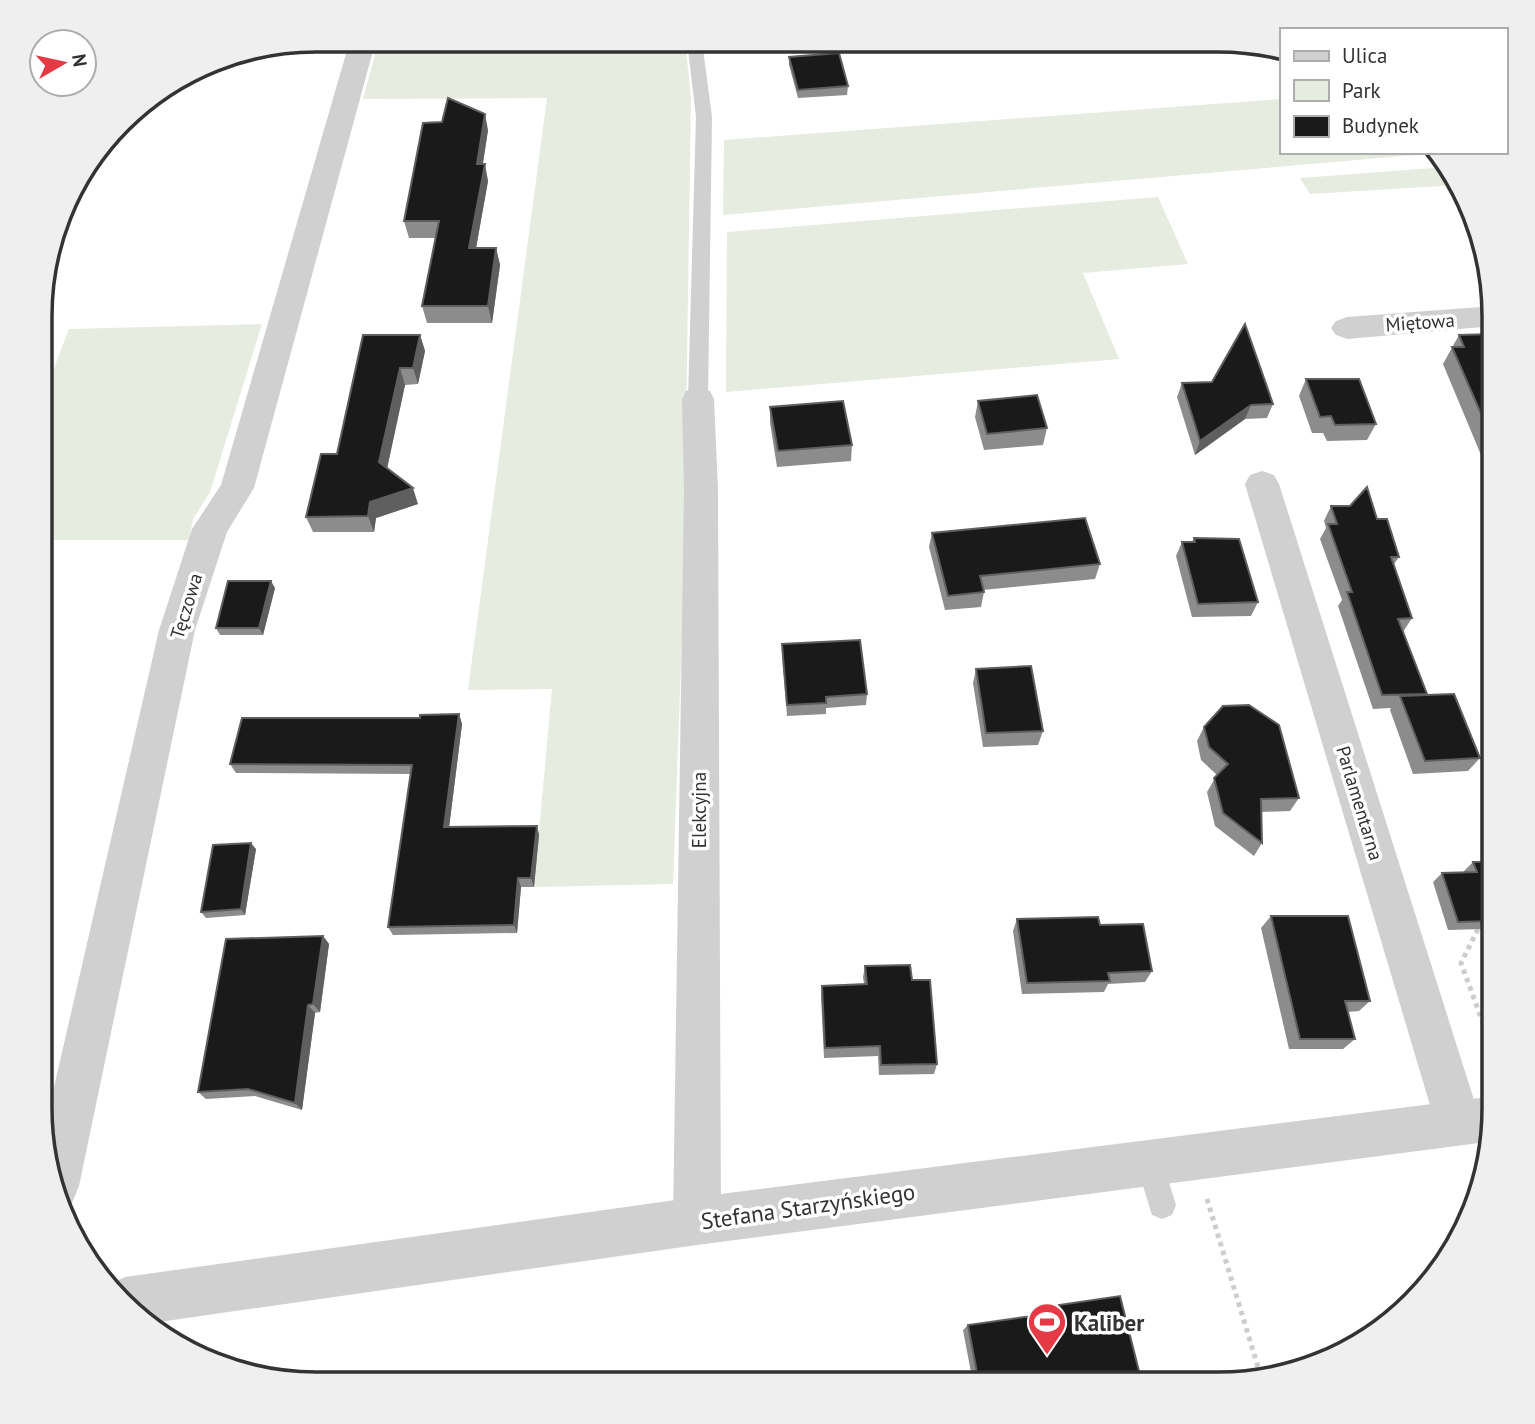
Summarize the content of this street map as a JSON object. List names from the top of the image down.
{
  "streets": {
    "street": [
      "Miętowa",
      "Tęczowa",
      "Parlamentarna",
      "Elekcyjna",
      "Stefana Starzyńskiego"
    ]
  },
  "crossings": [
    ["Parlamentarna", "Stefana Starzyńskiego"],
    ["Elekcyjna", "Stefana Starzyńskiego"]
  ],
  "places": {
    "sports": ["Kaliber"]
  },
  "legend": ["Ulica", "Park", "Budynek"],
  "north": "right"
}
